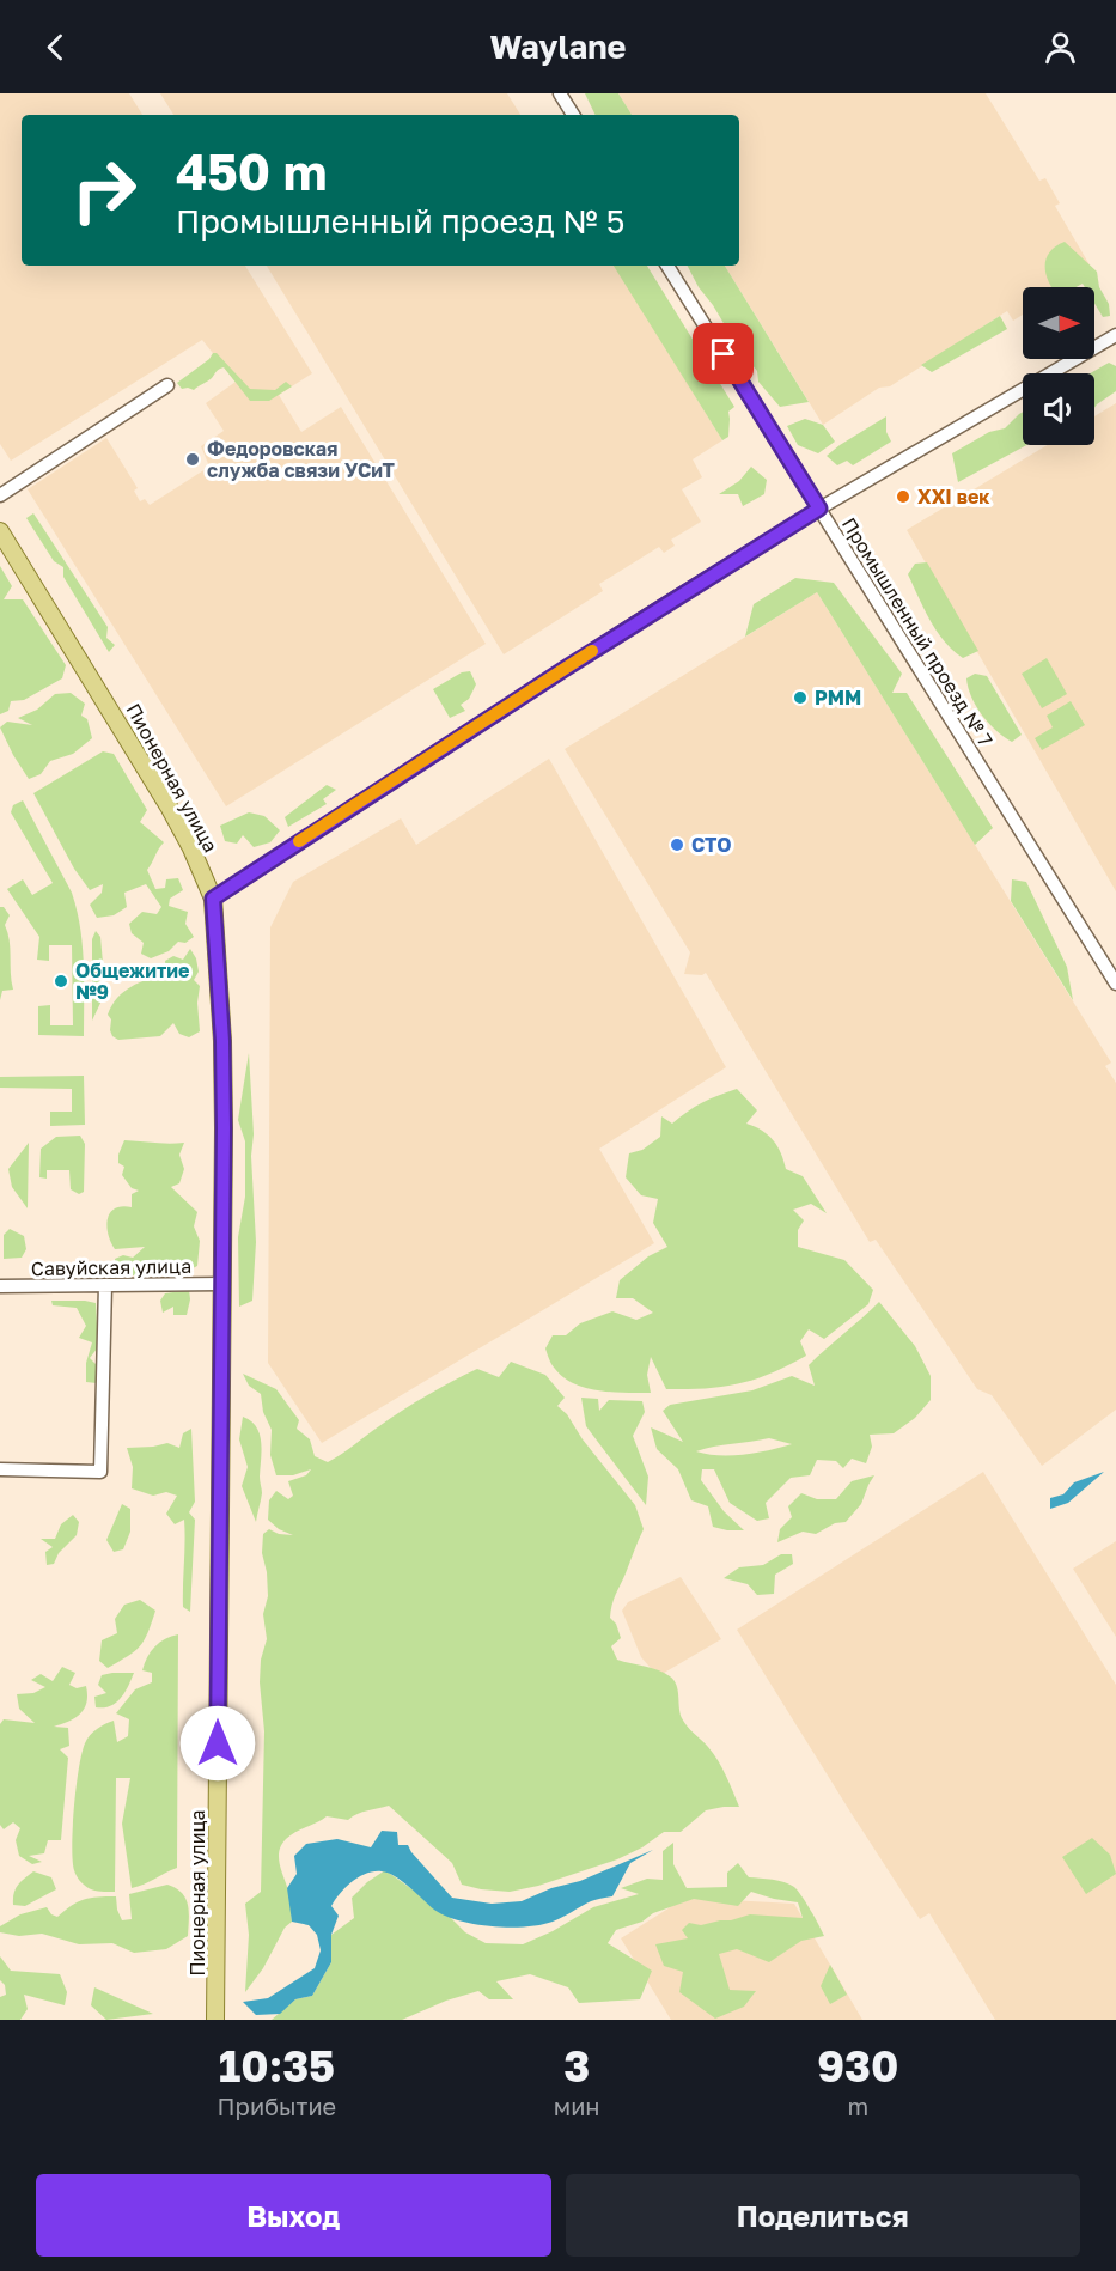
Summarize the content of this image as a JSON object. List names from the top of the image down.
{
  "streets": {
    "main road": ["Пионерная улица"],
    "street": ["Промышленный проезд № 7", "Савуйская улица"]
  },
  "crossings": [
    ["Пионерная улица", "Савуйская улица"]
  ],
  "places": [
    "Федоровская служба связи УСиТ",
    "XXI век",
    "РММ",
    "СТО",
    "Общежитие №9"
  ],
  "north": "right",
  "page": {
    "header": "Waylane",
    "turn": ["450 m", "Промышленный проезд № 5"],
    "eta": [
      "10:35",
      "Прибытие",
      "3",
      "мин",
      "930",
      "m"
    ],
    "buttons": ["Выход", "Поделиться"]
  }
}
